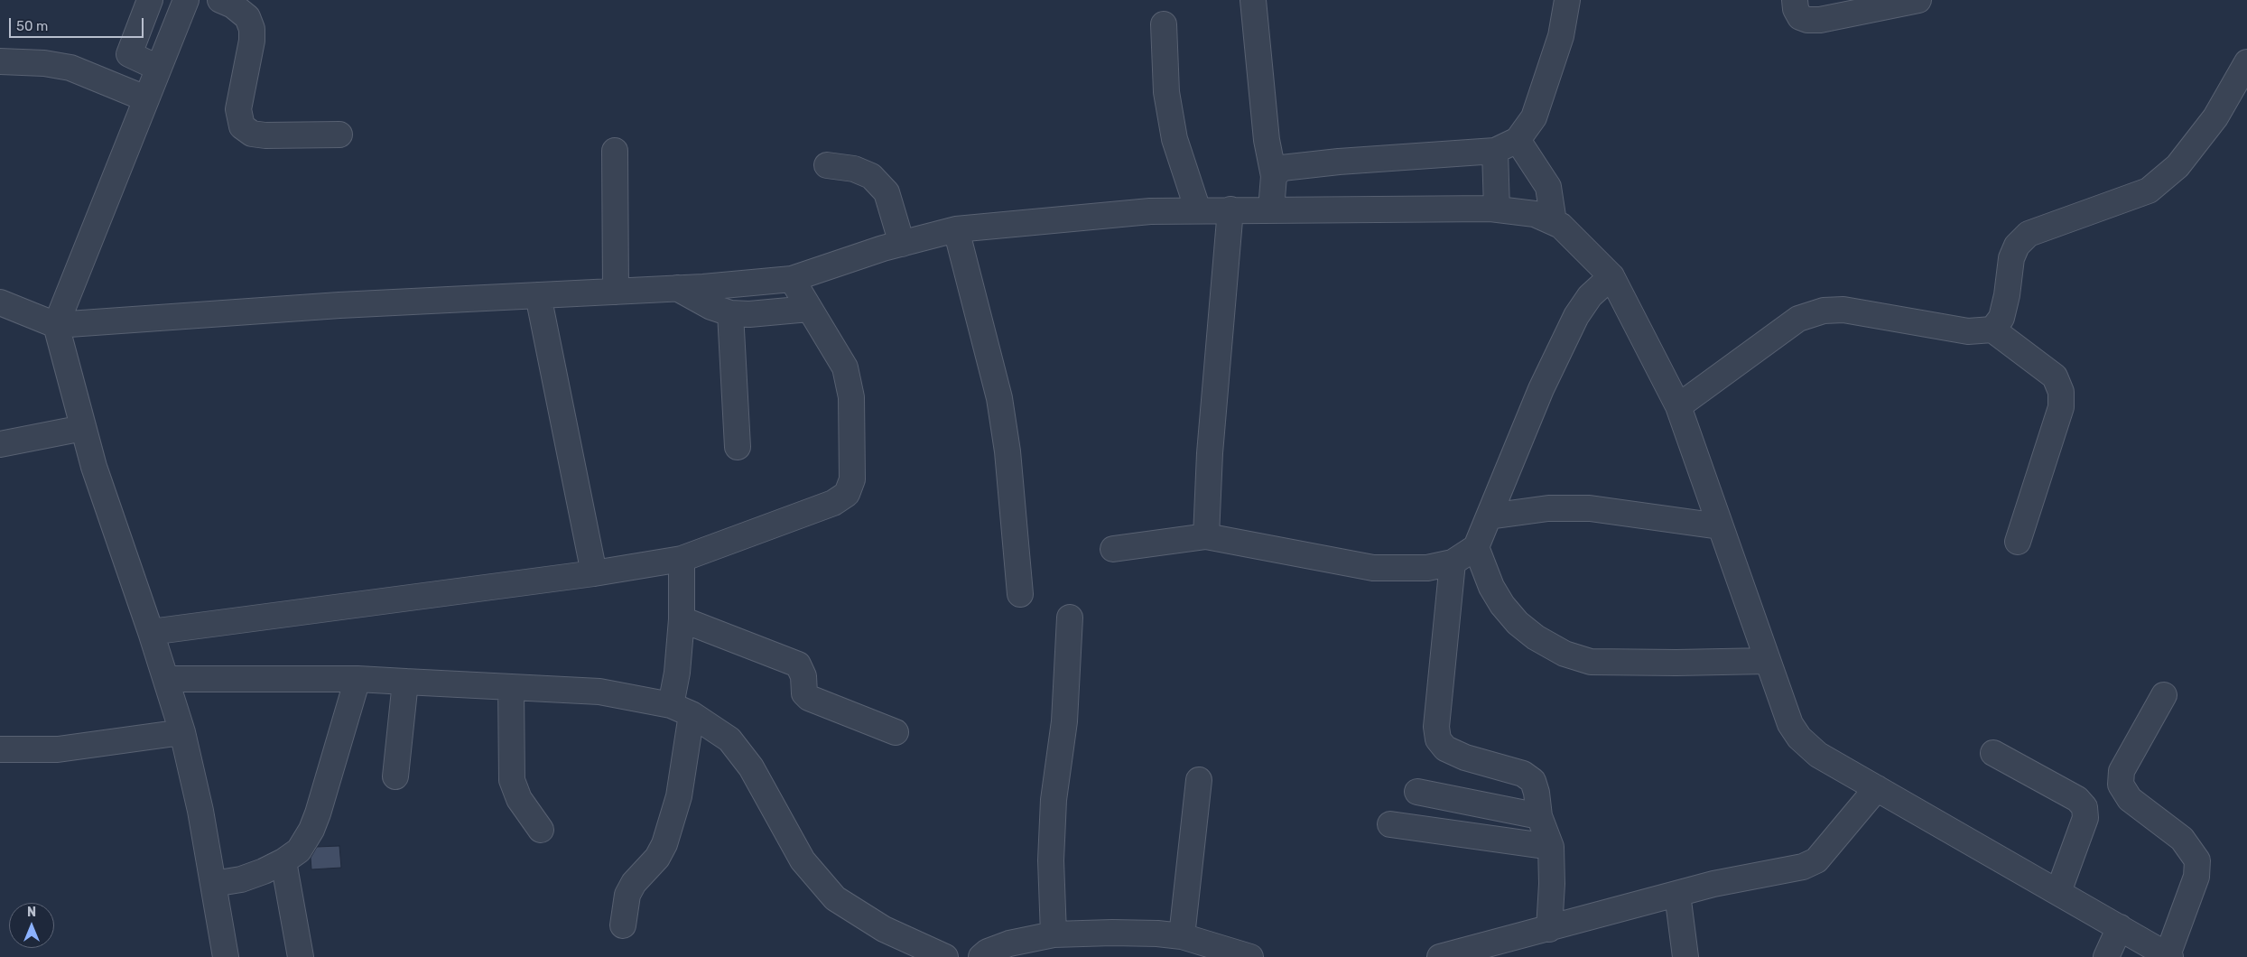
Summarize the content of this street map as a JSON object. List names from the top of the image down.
{
  "scale_bar": "50 m",
  "north": "top"
}
